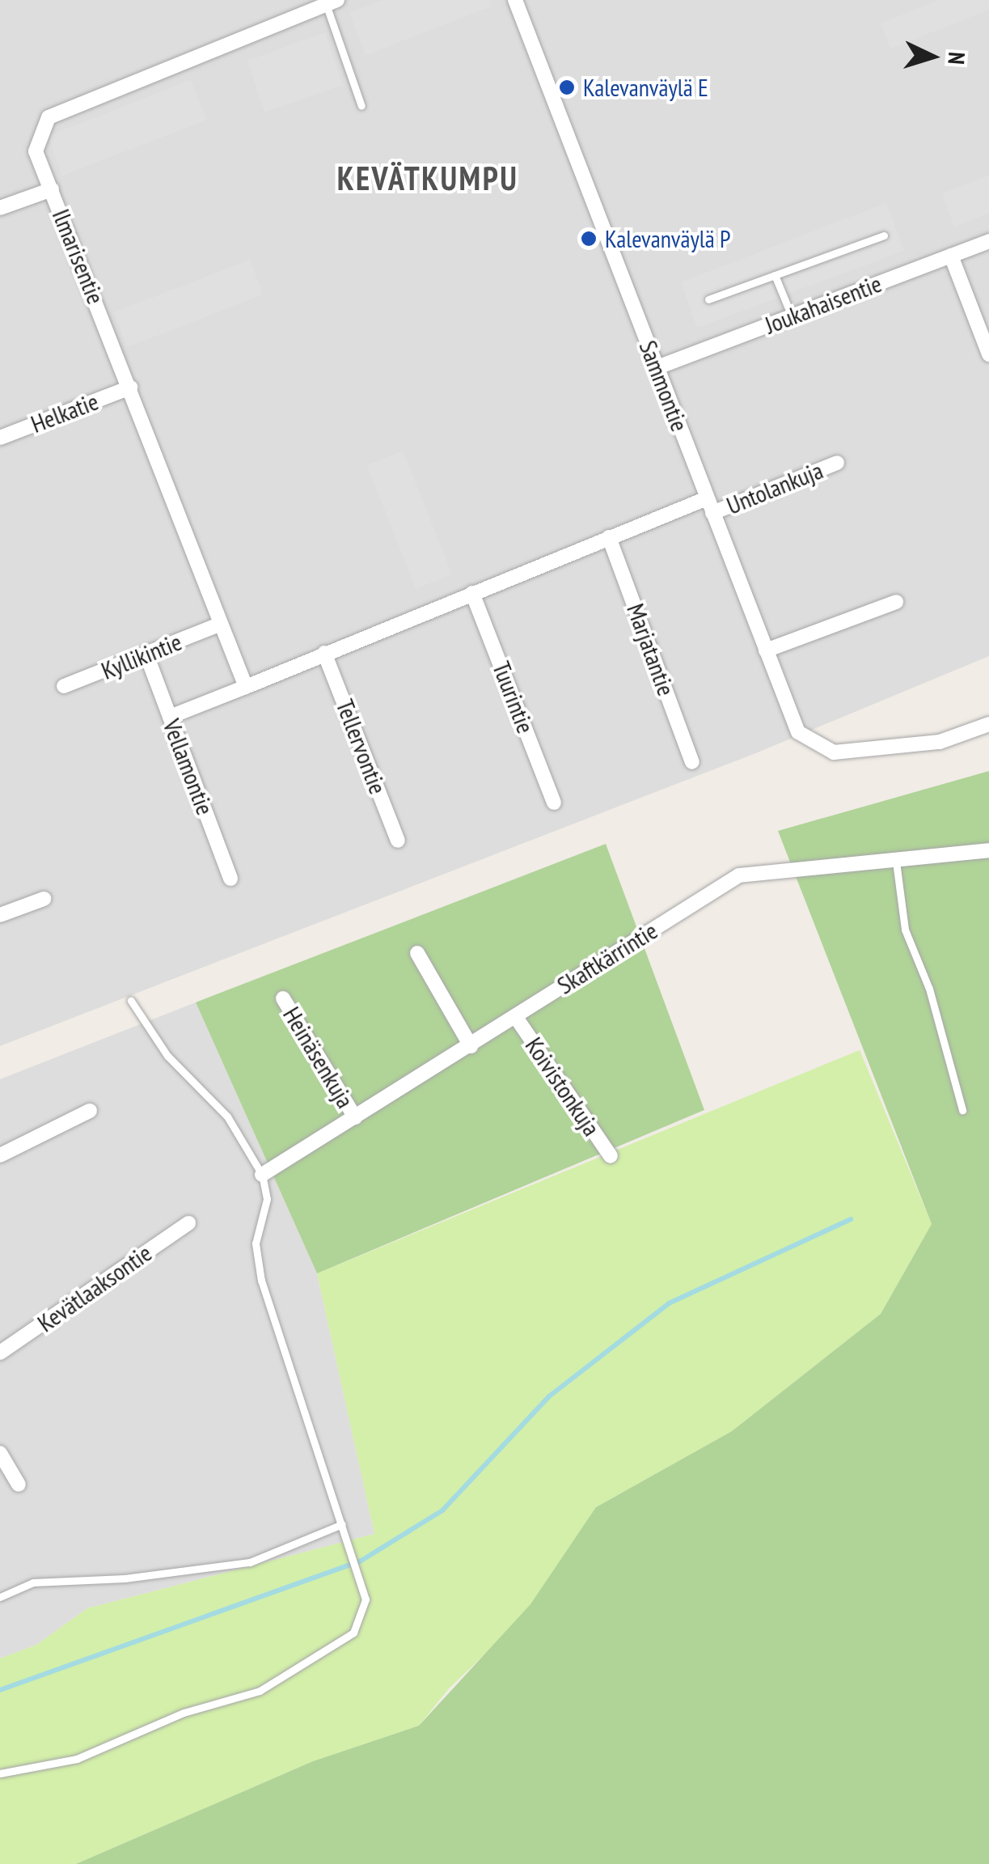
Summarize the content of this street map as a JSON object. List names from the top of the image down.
{
  "streets": {
    "street": [
      "Ilmarisentie",
      "Joukahaisentie",
      "Sammontie",
      "Helkatie",
      "Untolankuja",
      "Marjatantie",
      "Kyllikintie",
      "Tuurintie",
      "Tellervontie",
      "Vellamontie",
      "Skaftkärrintie",
      "Heinäsenkuja",
      "Koivistonkuja",
      "Kevätlaaksontie"
    ]
  },
  "crossings": [
    ["Ilmarisentie", "Helkatie"],
    ["Ilmarisentie", "Kyllikintie"],
    ["Joukahaisentie", "Sammontie"],
    ["Sammontie", "Untolankuja"],
    ["Kyllikintie", "Vellamontie"],
    ["Skaftkärrintie", "Heinäsenkuja"],
    ["Skaftkärrintie", "Koivistonkuja"]
  ],
  "districts": ["KEVÄTKUMPU"],
  "places": ["Kalevanväylä E", "Kalevanväylä P"],
  "north": "right"
}
